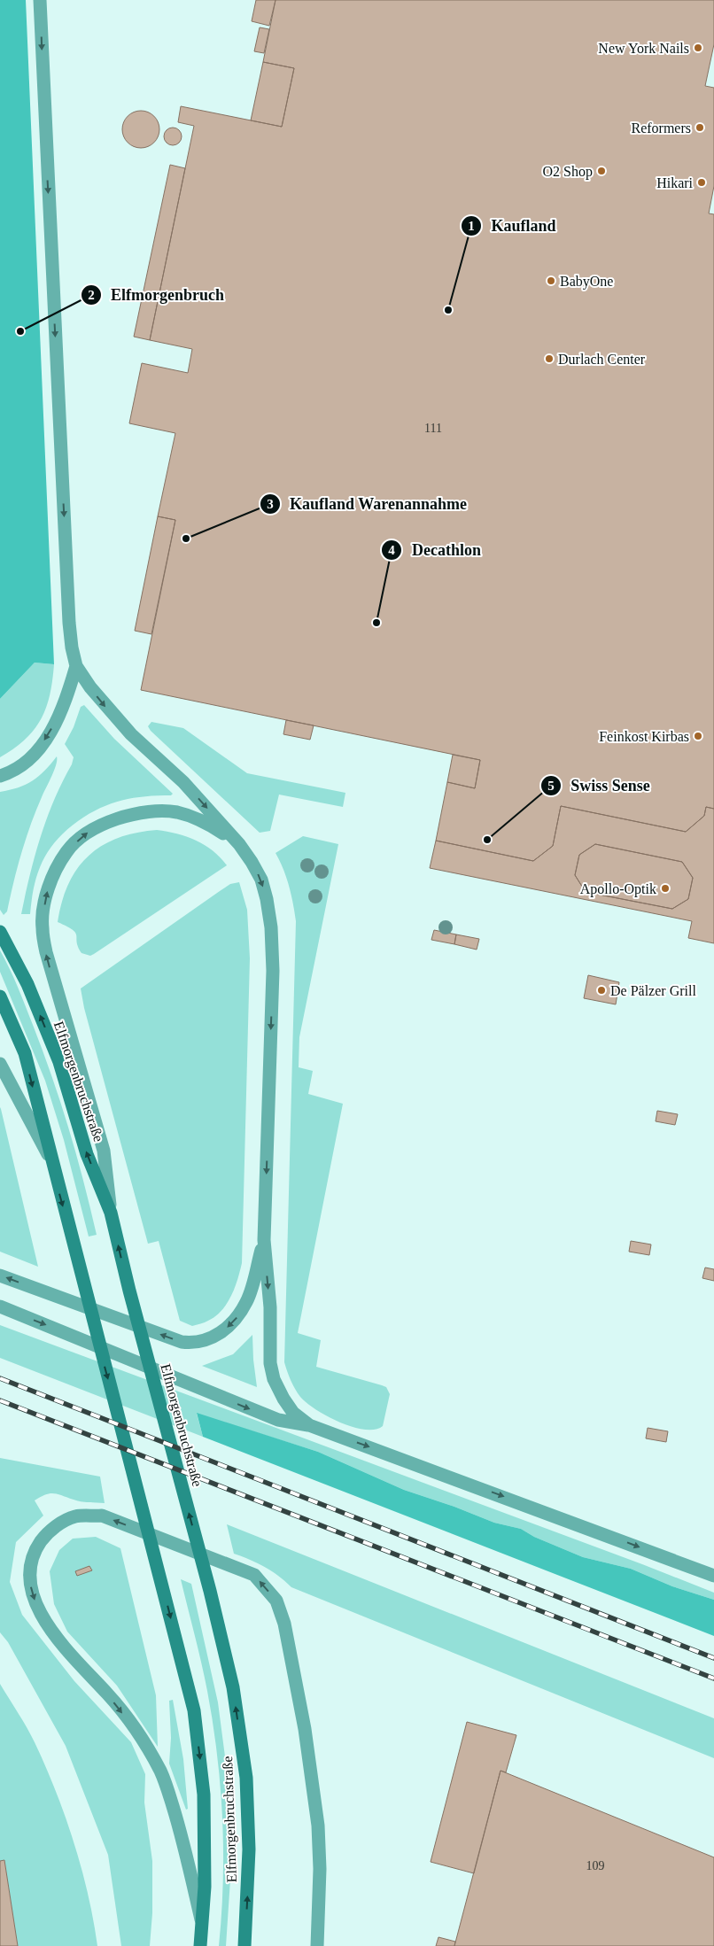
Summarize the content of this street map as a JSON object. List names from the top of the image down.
{
  "streets": {
    "main road": ["Elfmorgenbruchstraße"]
  },
  "places": [
    "New York Nails",
    "Reformers",
    "O2 Shop",
    "Hikari",
    "BabyOne",
    "Kaufland",
    "Elfmorgenbruch",
    "Durlach Center",
    "Kaufland Warenannahme",
    "Decathlon",
    "Feinkost Kirbas",
    "Swiss Sense",
    "Apollo-Optik",
    "De Pälzer Grill"
  ],
  "house_numbers": ["111", "109"]
}
